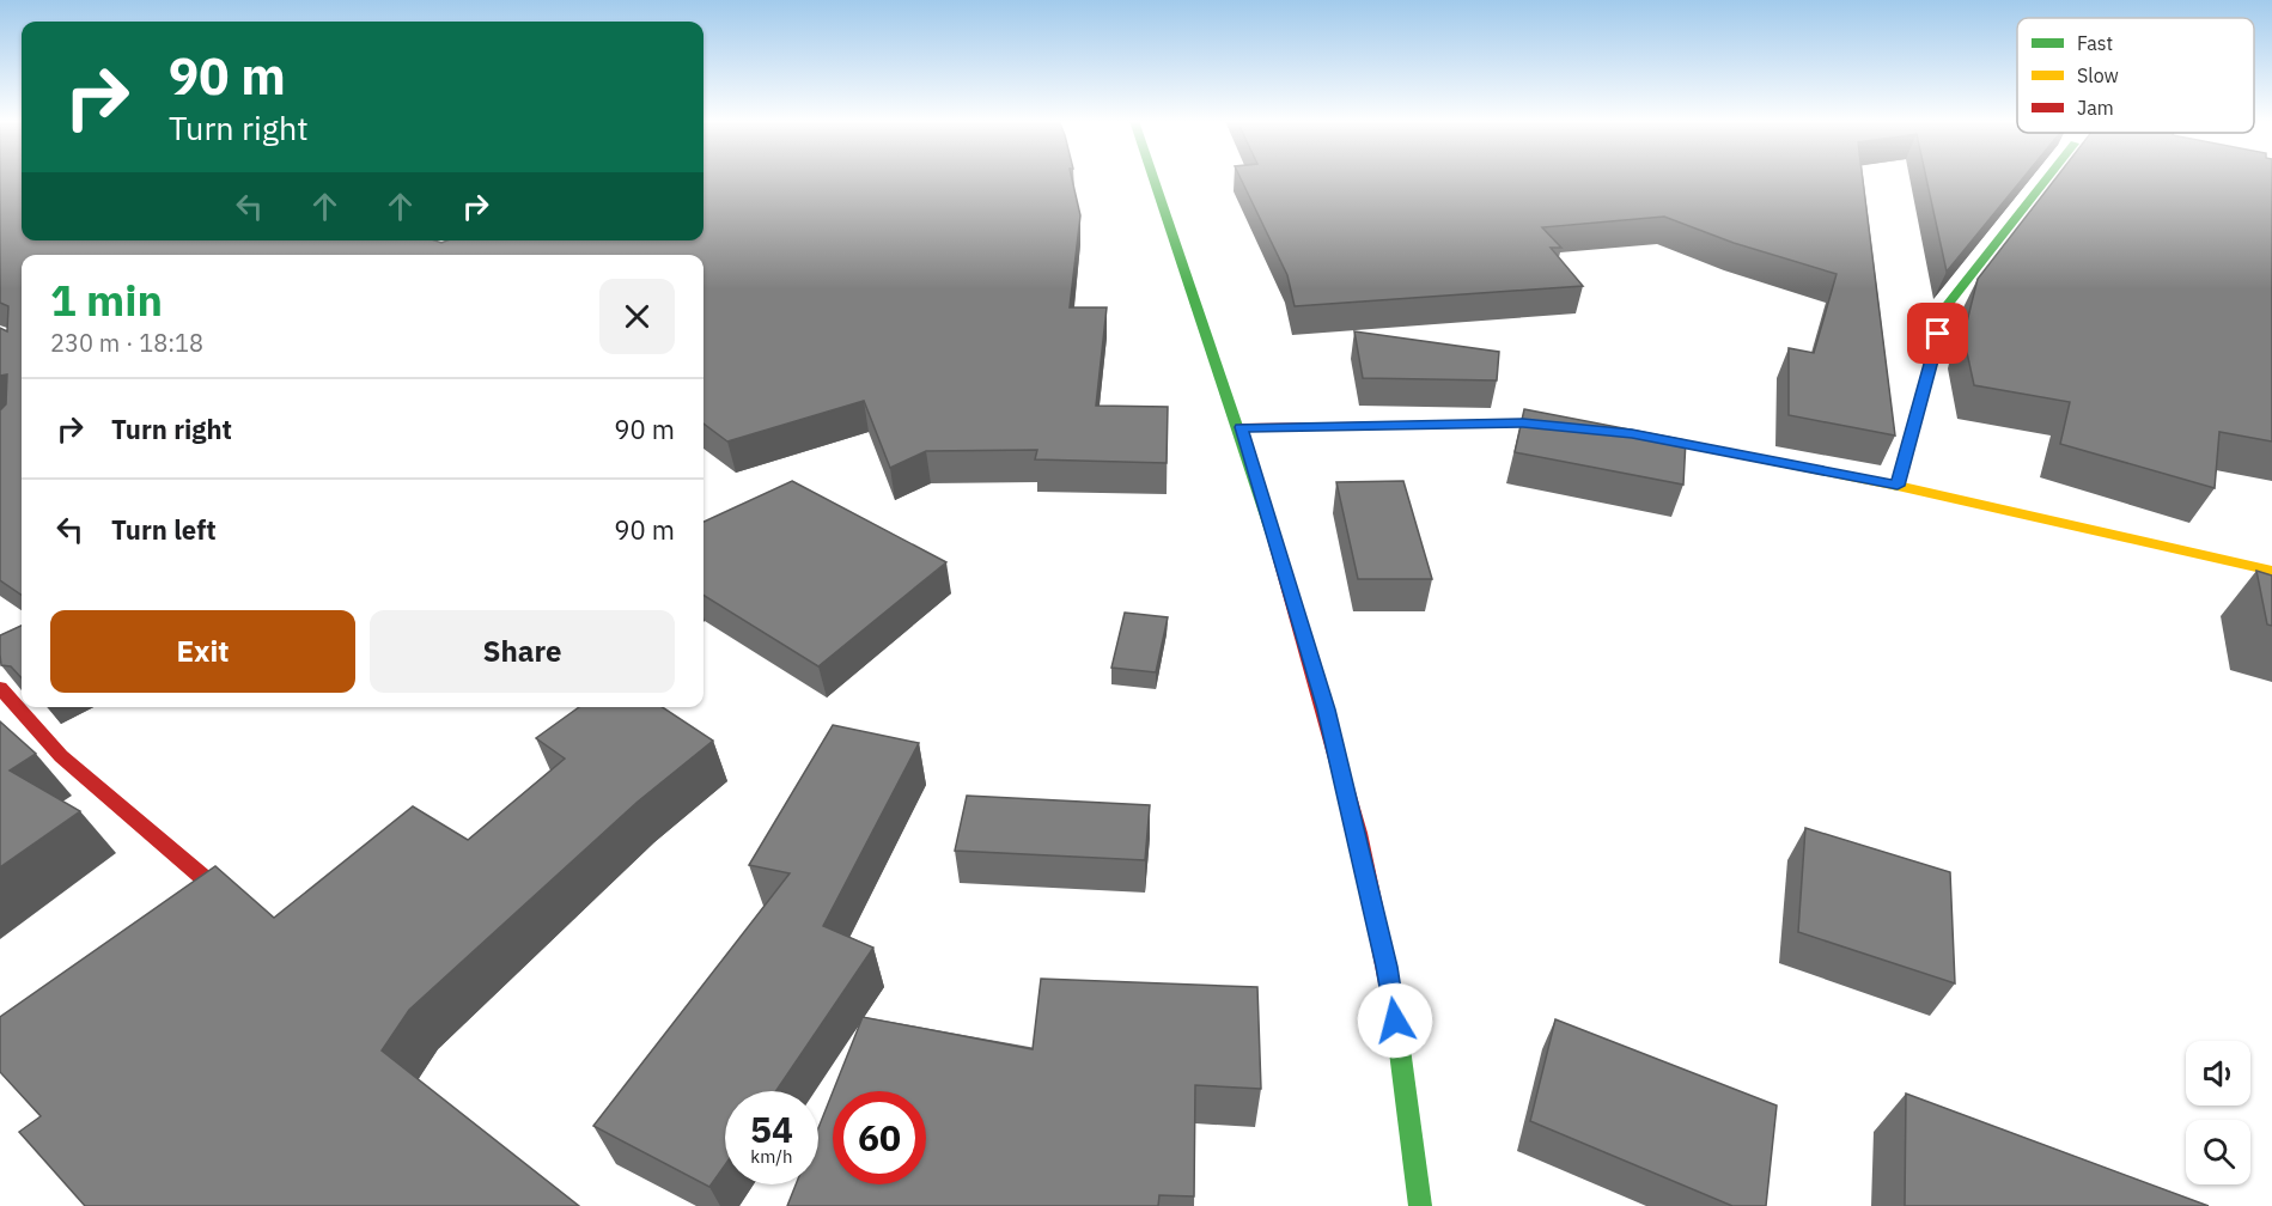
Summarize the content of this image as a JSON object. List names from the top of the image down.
{
  "legend": ["Fast", "Slow", "Jam"],
  "page": {
    "turn": ["90 m", "Turn right"],
    "heading": ["1 min", "230 m · 18:18"],
    "list": [
      {
        "name": "Turn right",
        "value": "90 m"
      },
      {
        "name": "Turn left",
        "value": "90 m"
      }
    ],
    "buttons": ["Exit", "Share"],
    "speed": "54 km/h",
    "limit": "60"
  }
}
